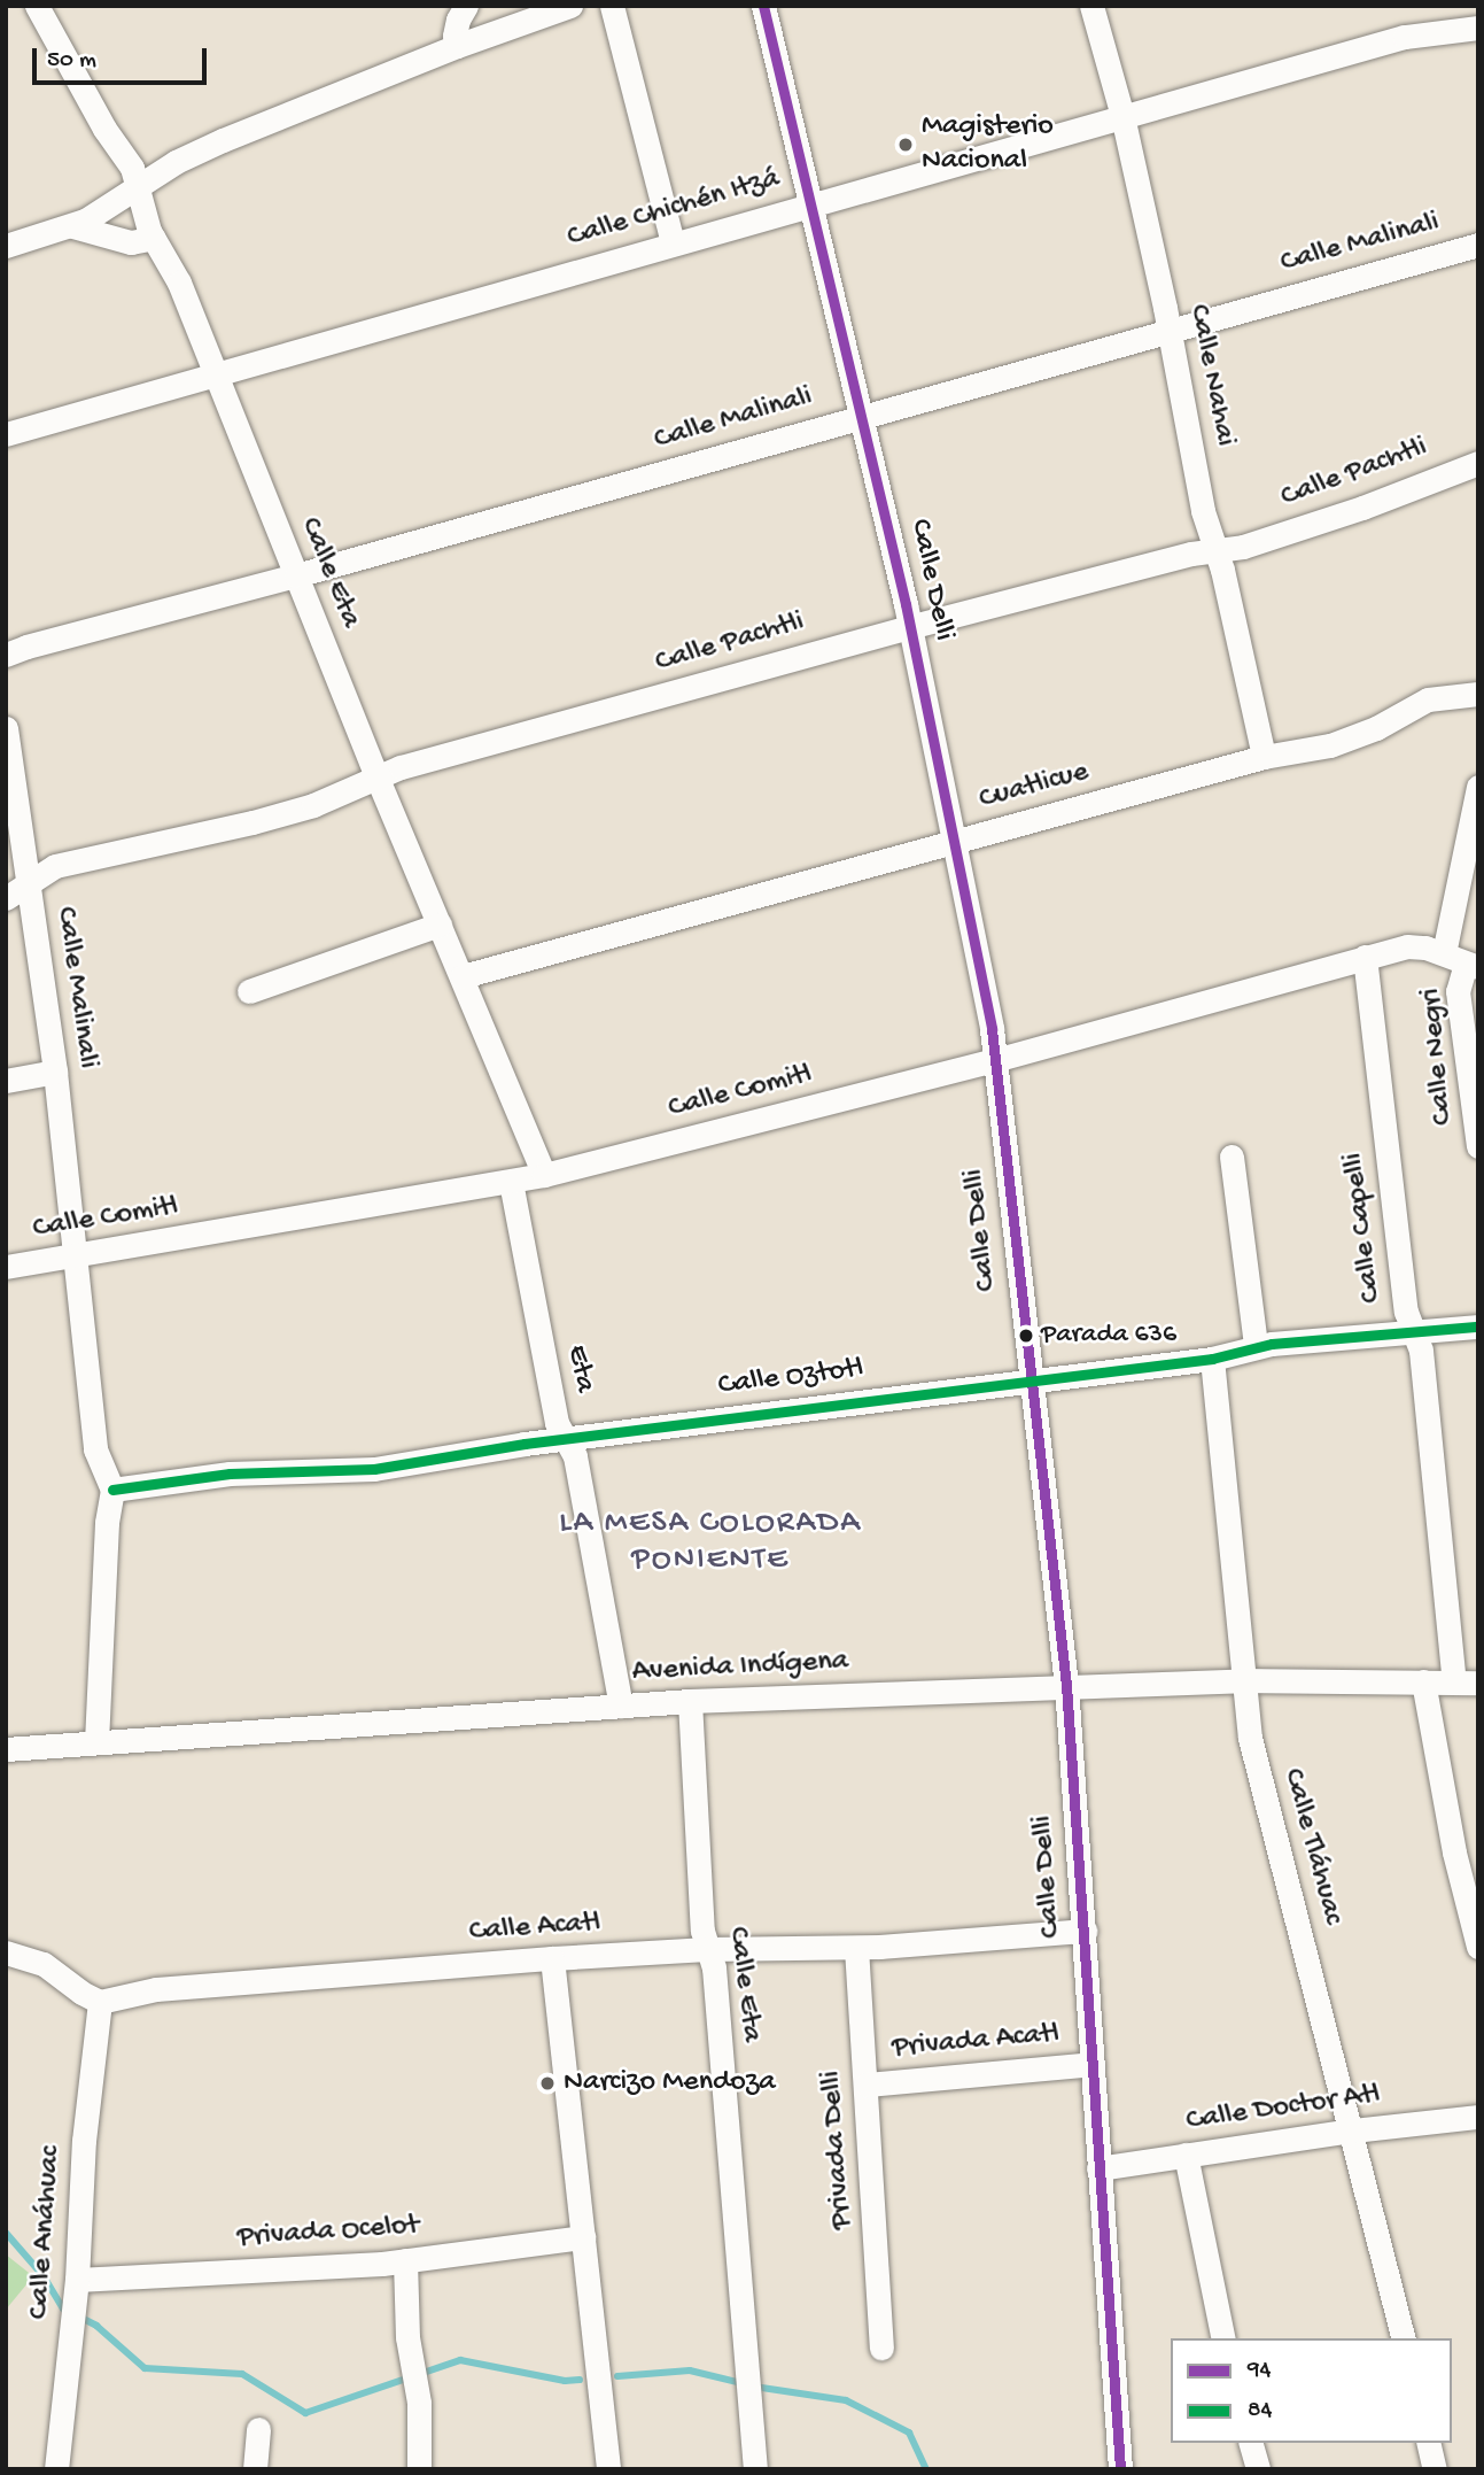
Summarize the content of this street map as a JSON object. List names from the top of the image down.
{
  "streets": {
    "street": [
      "Calle Chichén Itzá",
      "Calle Malinali",
      "Calle Nahai",
      "Calle Pachtli",
      "Calle Eta",
      "Calle Delli",
      "Cuatlicue",
      "Calle Negri",
      "Calle Comitl",
      "Calle Capelli",
      "Eta",
      "Calle Oztotl",
      "Avenida Indígena",
      "Calle Tláhuac",
      "Calle Acatl",
      "Privada Acatl",
      "Calle Doctor Atl",
      "Privada Delli",
      "Calle Anáhuac",
      "Privada Ocelot"
    ]
  },
  "crossings": [
    ["Calle Chichén Itzá", "Calle Nahai"],
    ["Calle Chichén Itzá", "Calle Eta"],
    ["Calle Chichén Itzá", "Calle Delli"],
    ["Calle Malinali", "Calle Nahai"],
    ["Calle Malinali", "Calle Pachtli"],
    ["Calle Malinali", "Calle Eta"],
    ["Calle Malinali", "Calle Delli"],
    ["Calle Malinali", "Calle Comitl"],
    ["Calle Malinali", "Calle Oztotl"],
    ["Calle Nahai", "Calle Pachtli"],
    ["Calle Nahai", "Cuatlicue"],
    ["Calle Pachtli", "Calle Eta"],
    ["Calle Pachtli", "Calle Delli"],
    ["Calle Eta", "Cuatlicue"],
    ["Calle Eta", "Calle Comitl"],
    ["Calle Eta", "Avenida Indígena"],
    ["Calle Eta", "Calle Acatl"],
    ["Calle Delli", "Cuatlicue"],
    ["Calle Delli", "Calle Comitl"],
    ["Calle Delli", "Calle Oztotl"],
    ["Calle Delli", "Avenida Indígena"],
    ["Calle Delli", "Calle Acatl"],
    ["Calle Delli", "Privada Acatl"],
    ["Calle Delli", "Calle Doctor Atl"],
    ["Calle Negri", "Calle Comitl"],
    ["Calle Comitl", "Calle Capelli"],
    ["Calle Comitl", "Eta"],
    ["Calle Capelli", "Calle Oztotl"],
    ["Calle Capelli", "Avenida Indígena"],
    ["Eta", "Calle Oztotl"],
    ["Eta", "Avenida Indígena"],
    ["Calle Oztotl", "Calle Tláhuac"],
    ["Avenida Indígena", "Calle Tláhuac"],
    ["Calle Tláhuac", "Calle Doctor Atl"],
    ["Calle Acatl", "Privada Delli"],
    ["Calle Acatl", "Calle Anáhuac"],
    ["Privada Acatl", "Privada Delli"],
    ["Calle Anáhuac", "Privada Ocelot"]
  ],
  "districts": ["LA MESA COLORADA PONIENTE"],
  "places": ["Magisterio Nacional", "Parada 636", "Narcizo Mendoza"],
  "lines": ["transit line 94", "transit line 84"],
  "legend": ["94", "84"],
  "scale_bar": "50 m"
}
